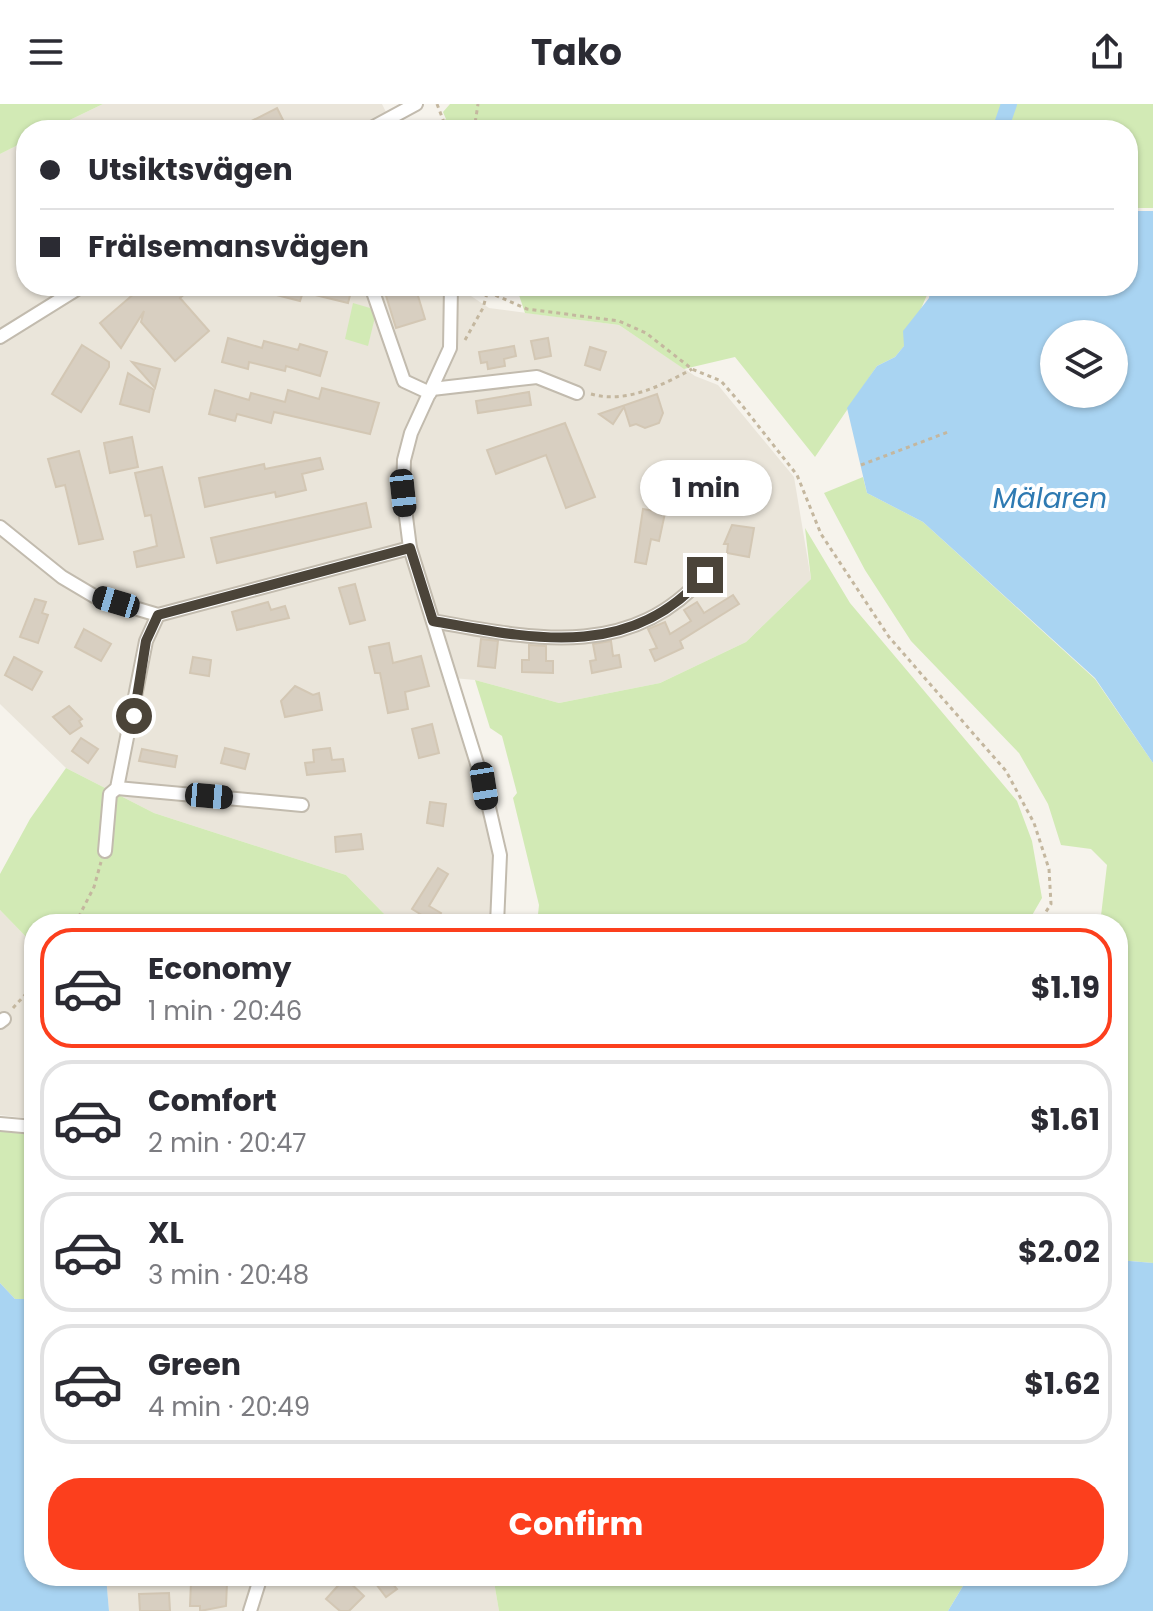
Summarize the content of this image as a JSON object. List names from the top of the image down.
{
  "water": ["Mälaren"],
  "page": {
    "header": "Tako",
    "banner": ["Utsiktsvägen", "Frälsemansvägen"],
    "bubble": "1 min",
    "list": [
      {
        "name": "Economy",
        "note": "1 min · 20:46",
        "value": "$1.19"
      },
      {
        "name": "Comfort",
        "note": "2 min · 20:47",
        "value": "$1.61"
      },
      {
        "name": "XL",
        "note": "3 min · 20:48",
        "value": "$2.02"
      },
      {
        "name": "Green",
        "note": "4 min · 20:49",
        "value": "$1.62"
      }
    ],
    "buttons": "Confirm"
  }
}
